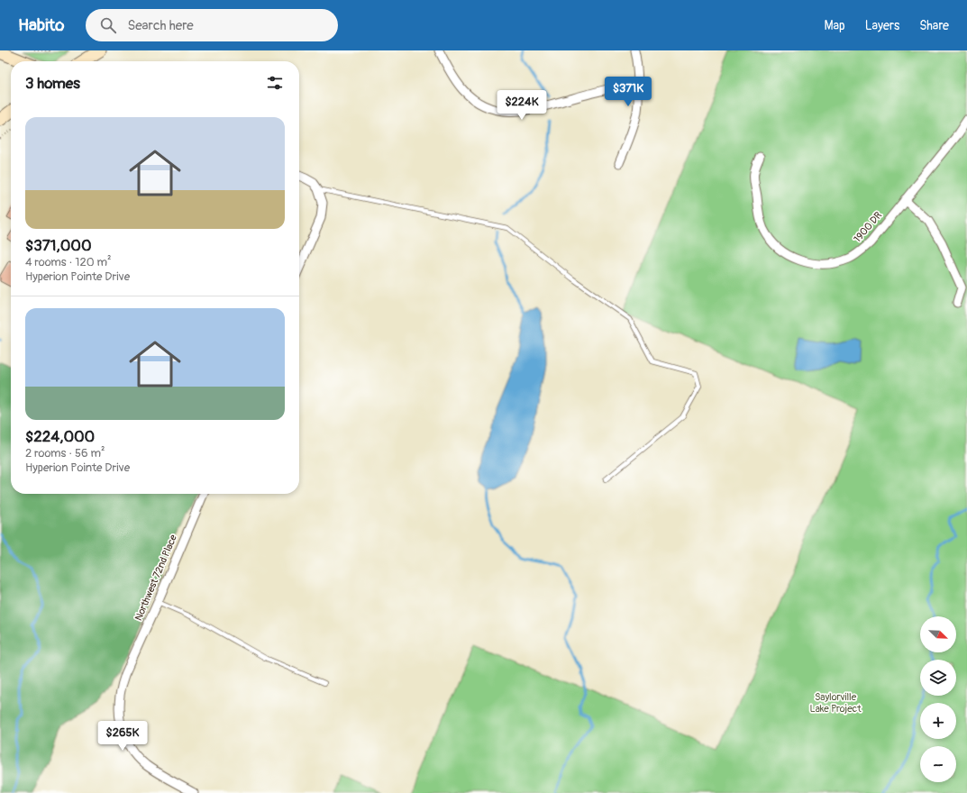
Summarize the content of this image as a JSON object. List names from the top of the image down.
{
  "streets": {
    "street": ["1900 DR", "Northwest 72nd Place"]
  },
  "parks": ["Saylorville Lake Project"],
  "north": "bottom right",
  "page": {
    "header": "Habito",
    "search": "Search here",
    "nav": ["Map", "Layers", "Share"],
    "heading": "3 homes",
    "price": ["$371K", "$224K", "$265K"],
    "list": [
      {
        "name": "$371,000",
        "note": "4 rooms · 120 m² · Hyperion Pointe Drive"
      },
      {
        "name": "$224,000",
        "note": "2 rooms · 56 m² · Hyperion Pointe Drive"
      }
    ],
    "map_buttons": ["+", "−"]
  }
}
